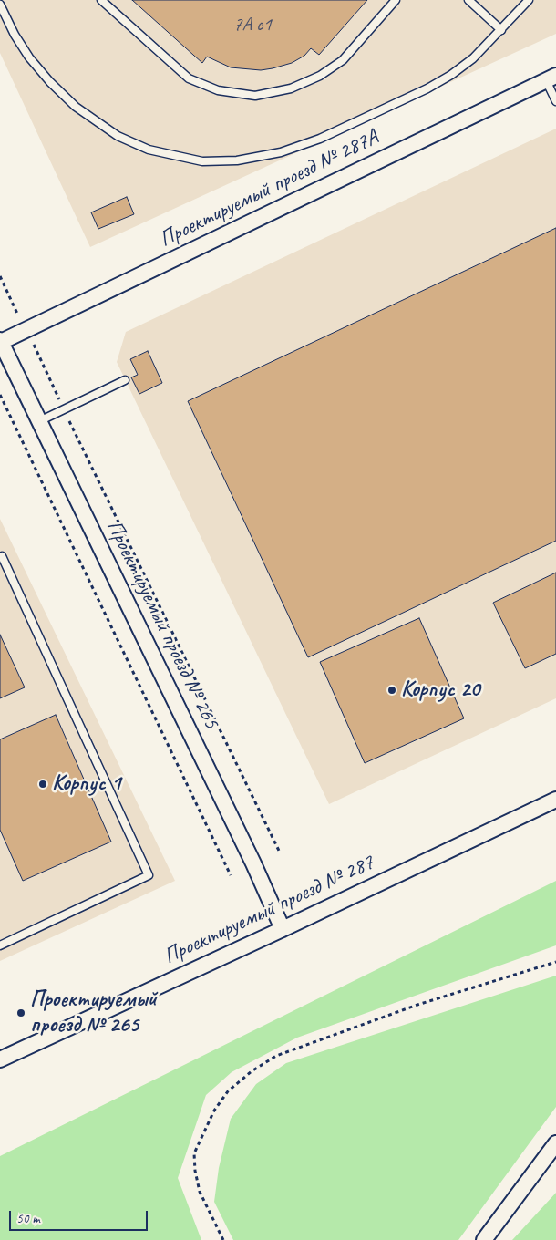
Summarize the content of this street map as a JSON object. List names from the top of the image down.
{
  "streets": {
    "street": ["Проектируемый проезд № 287А", "Проектируемый проезд № 265", "Проектируемый проезд № 287"]
  },
  "crossings": [
    ["Проектируемый проезд № 287А", "Проектируемый проезд № 265"],
    ["Проектируемый проезд № 265", "Проектируемый проезд № 287"]
  ],
  "places": ["Корпус 20", "Корпус 1", "Проектируемый проезд № 265"],
  "house_numbers": ["7А с1"],
  "scale_bar": "50 m"
}
